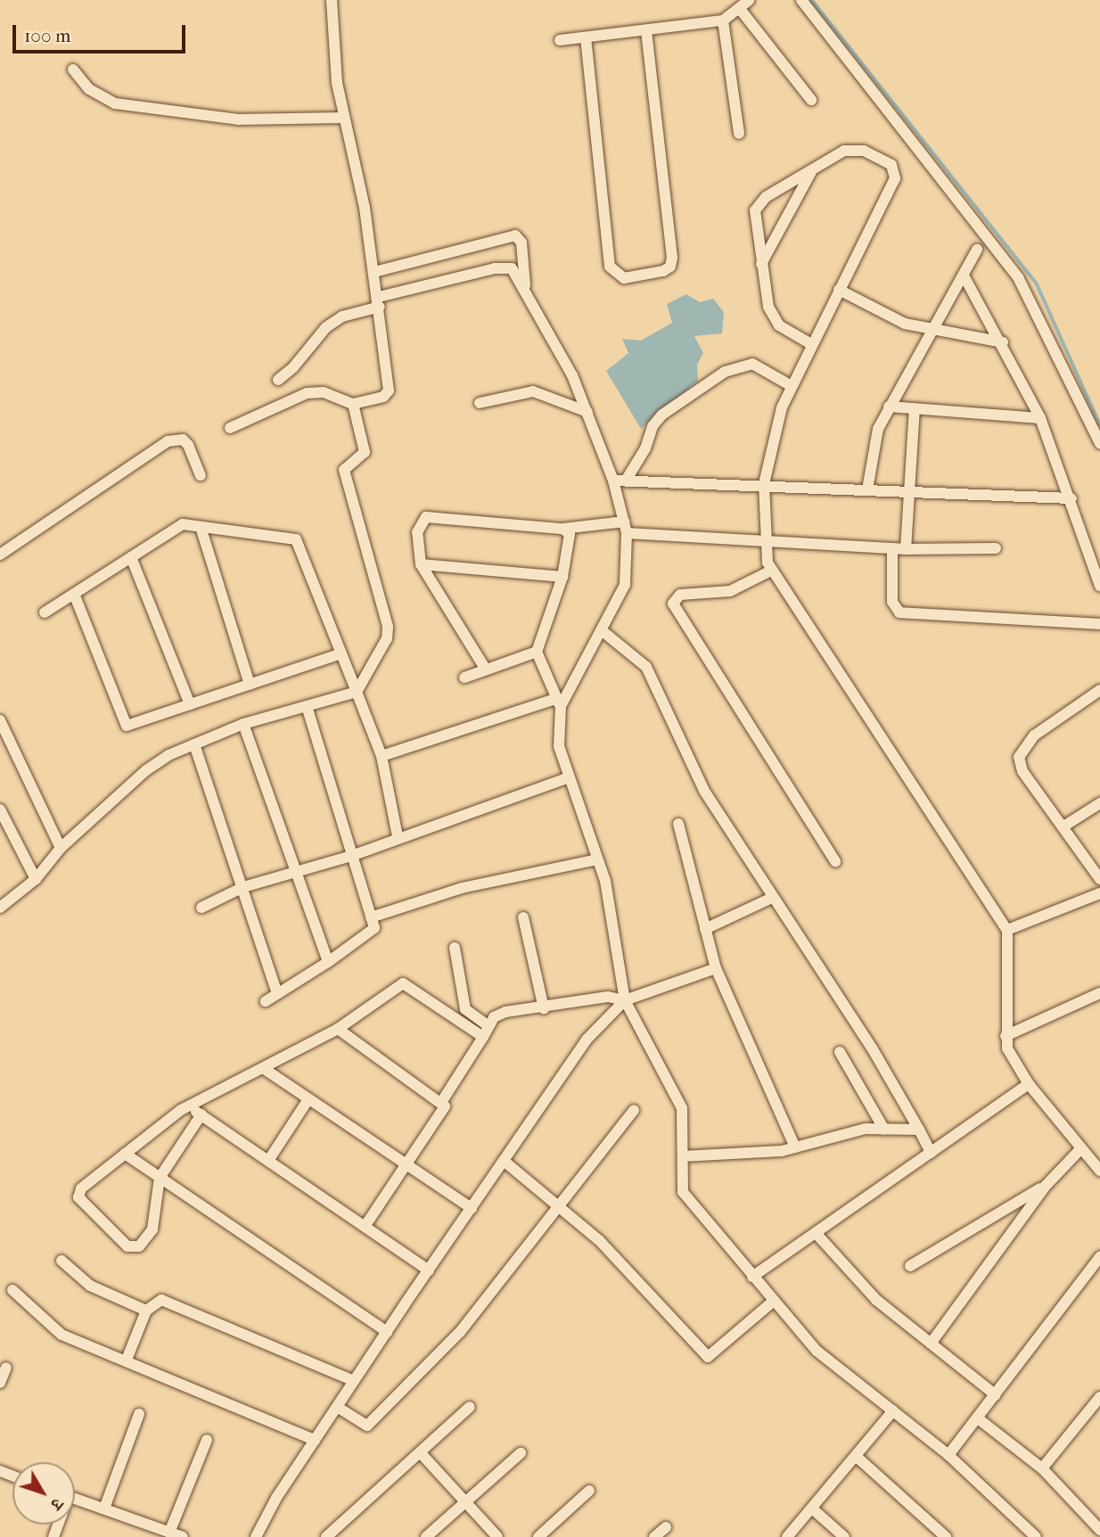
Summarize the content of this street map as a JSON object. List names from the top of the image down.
{
  "scale_bar": "100 m",
  "north": "bottom right"
}
